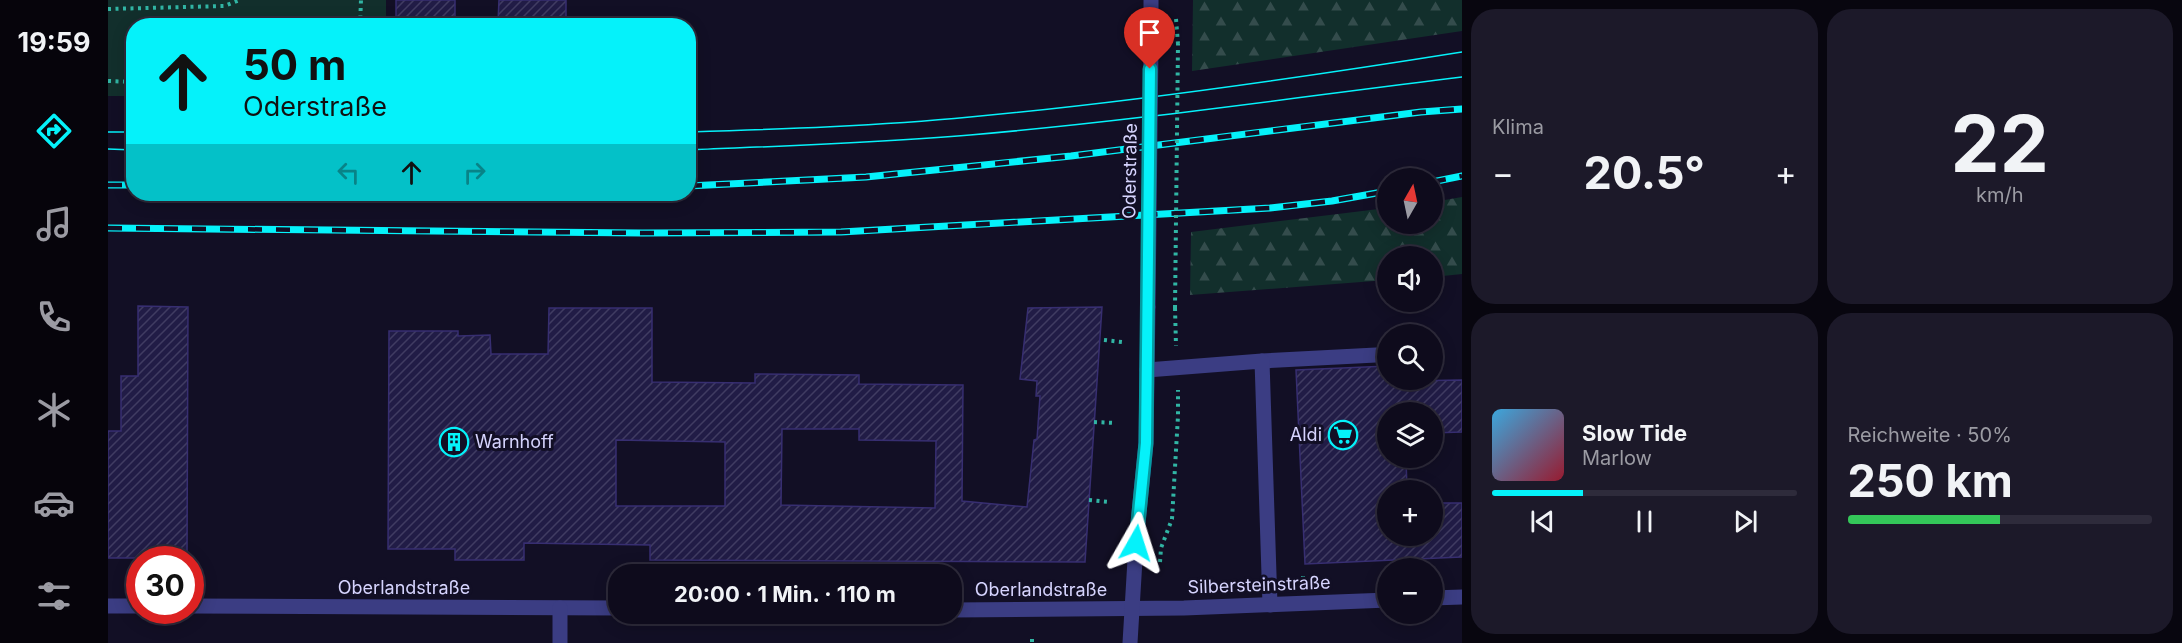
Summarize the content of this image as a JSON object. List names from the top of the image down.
{
  "streets": {
    "street": ["Oderstraße", "Silbersteinstraße", "Oberlandstraße"]
  },
  "crossings": [
    ["Oderstraße", "Silbersteinstraße"],
    ["Oderstraße", "Oberlandstraße"],
    ["Silbersteinstraße", "Oberlandstraße"]
  ],
  "places": {
    "supermarket": ["Aldi"],
    "building": ["Warnhoff"]
  },
  "north": "top",
  "page": {
    "tabs": "19:59",
    "tile": [
      "Klima",
      ["22", "km/h"],
      ["Reichweite · 50%", "250 km"]
    ],
    "turn": ["50 m", "Oderstraße"],
    "heat": ["−", "20.5°", "+"],
    "map_buttons": ["+", "−"],
    "song": ["Slow Tide", "Marlow"],
    "limit": "30",
    "trip": "20:00 · 1 Min. · 110 m"
  }
}
